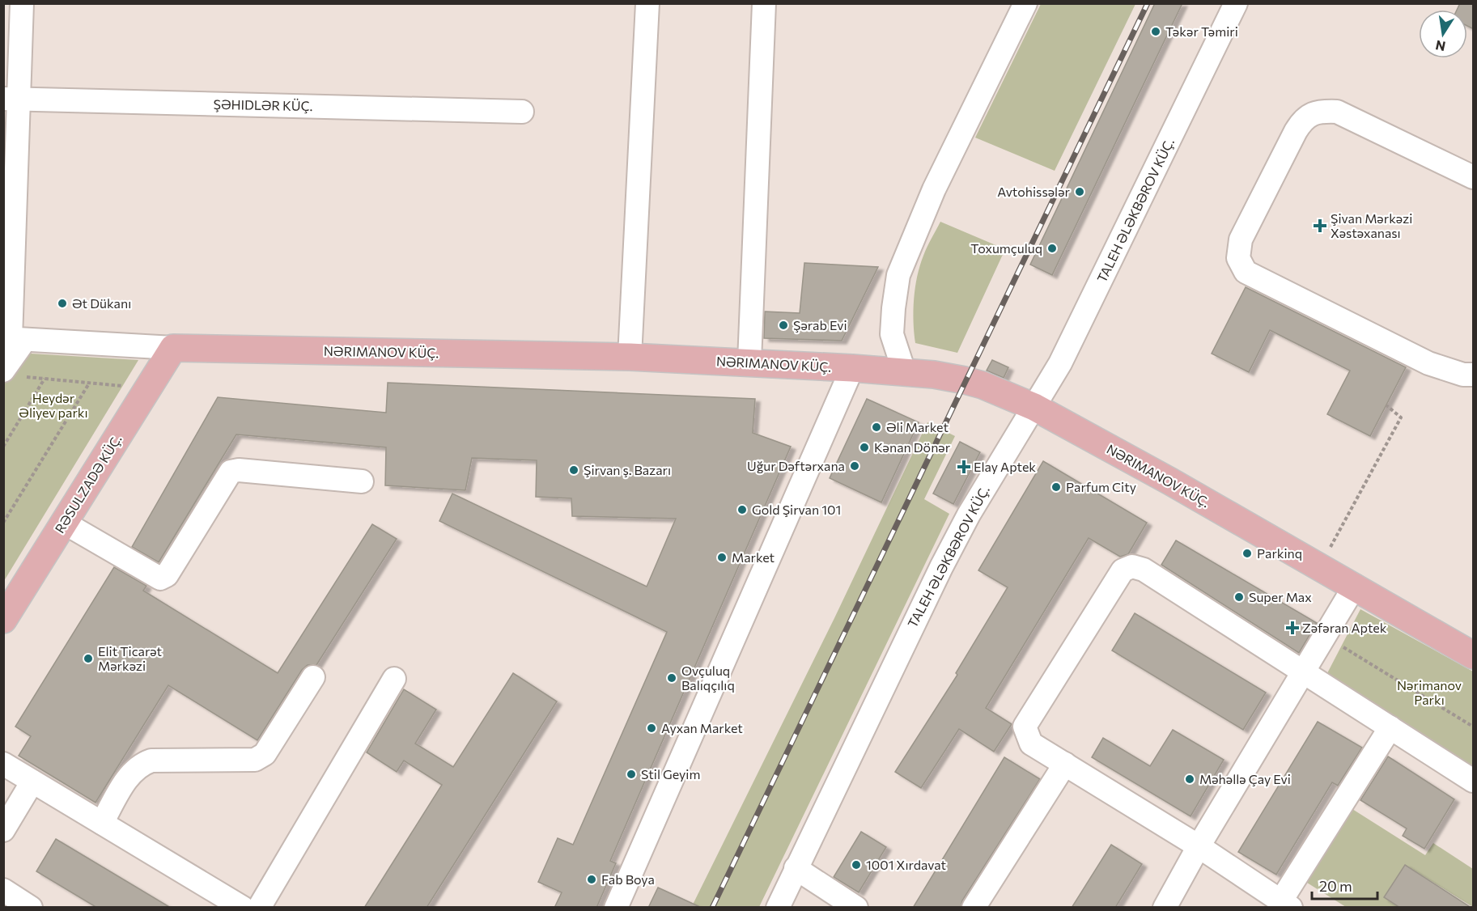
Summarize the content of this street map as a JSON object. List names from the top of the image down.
{
  "streets": {
    "main road": ["NƏRIMANOV KÜÇ.", "RƏSULZADƏ KÜÇ."],
    "street": ["ŞƏHIDLƏR KÜÇ.", "TALEH ƏLƏKBƏROV KÜÇ."]
  },
  "crossings": [
    ["TALEH ƏLƏKBƏROV KÜÇ.", "NƏRIMANOV KÜÇ."],
    ["NƏRIMANOV KÜÇ.", "RƏSULZADƏ KÜÇ."]
  ],
  "parks": ["Heydər Əliyev parkı", "Nərimanov Parkı"],
  "places": {
    "other": [
      "Təkər Təmiri",
      "Avtohissələr",
      "Toxumçuluq",
      "Ət Dükanı",
      "Şərab Evi",
      "Əli Market",
      "Kənan Dönər",
      "Uğur Dəftərxana",
      "Şirvan ş. Bazarı",
      "Parfum City",
      "Gold Şirvan 101",
      "Parkinq",
      "Market",
      "Super Max",
      "Elit Ticarət Mərkəzi",
      "Ovçuluq Balıqçılıq",
      "Ayxan Market",
      "Stil Geyim",
      "Məhəllə Çay Evi",
      "1001 Xırdavat",
      "Fab Boya"
    ],
    "health": ["Şivan Mərkəzi Xəstəxanası", "Elay Aptek", "Zəfəran Aptek"]
  },
  "scale_bar": "20 m",
  "north": "bottom"
}
